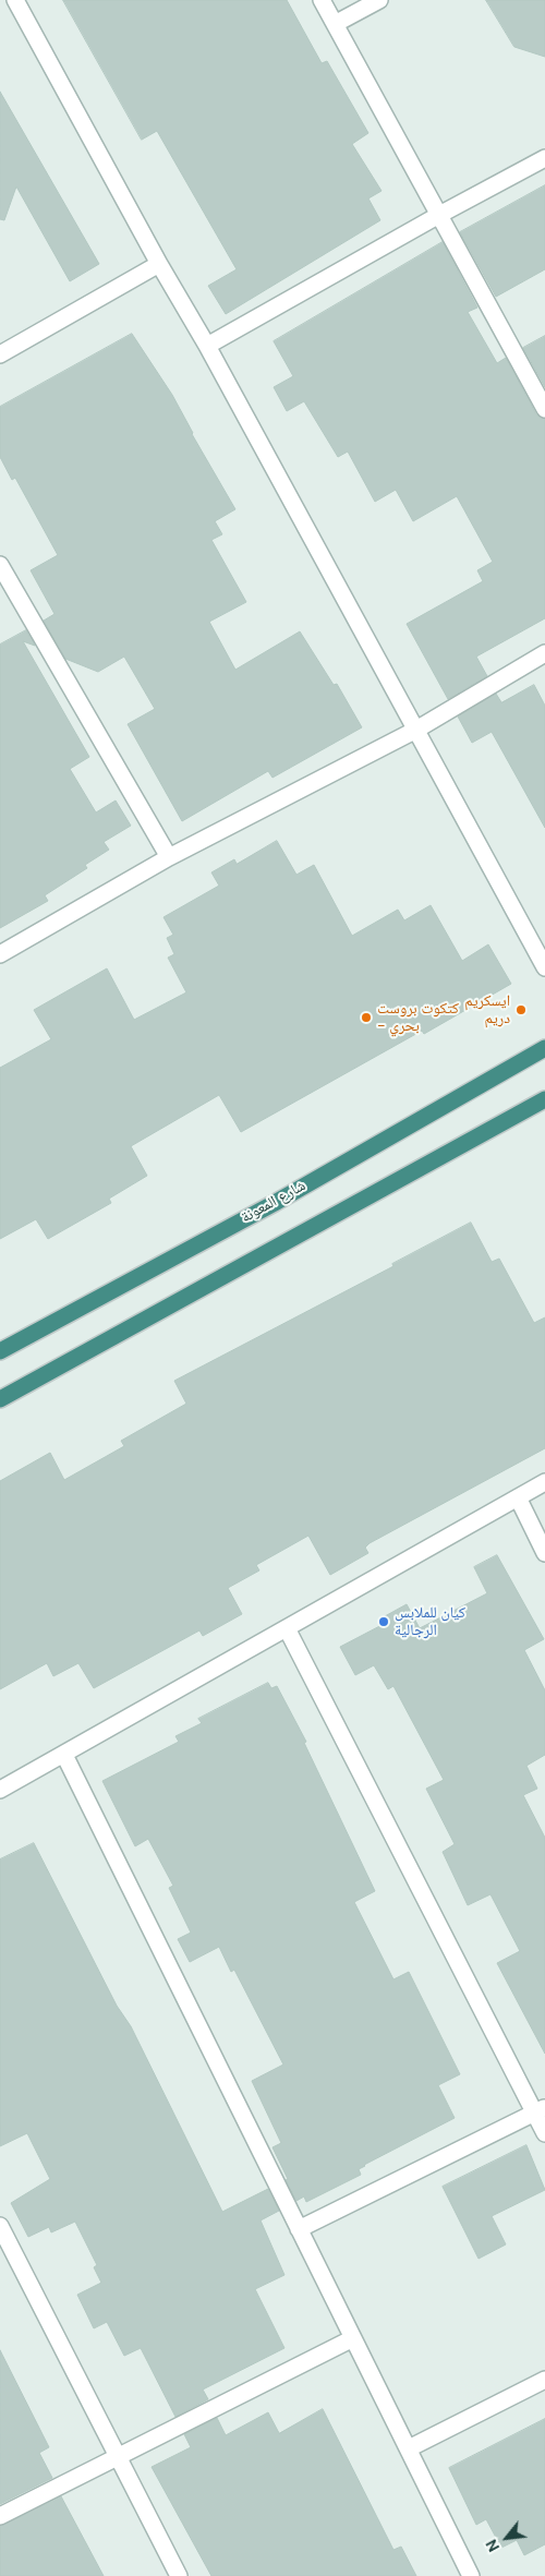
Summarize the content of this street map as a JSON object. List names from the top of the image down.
{
  "streets": {
    "highway": ["شارع المعونة"]
  },
  "places": ["ايسكريم دريم", "كتكوت بروست - بحري", "كيان للملابس الرجالية"],
  "north": "bottom left"
}
